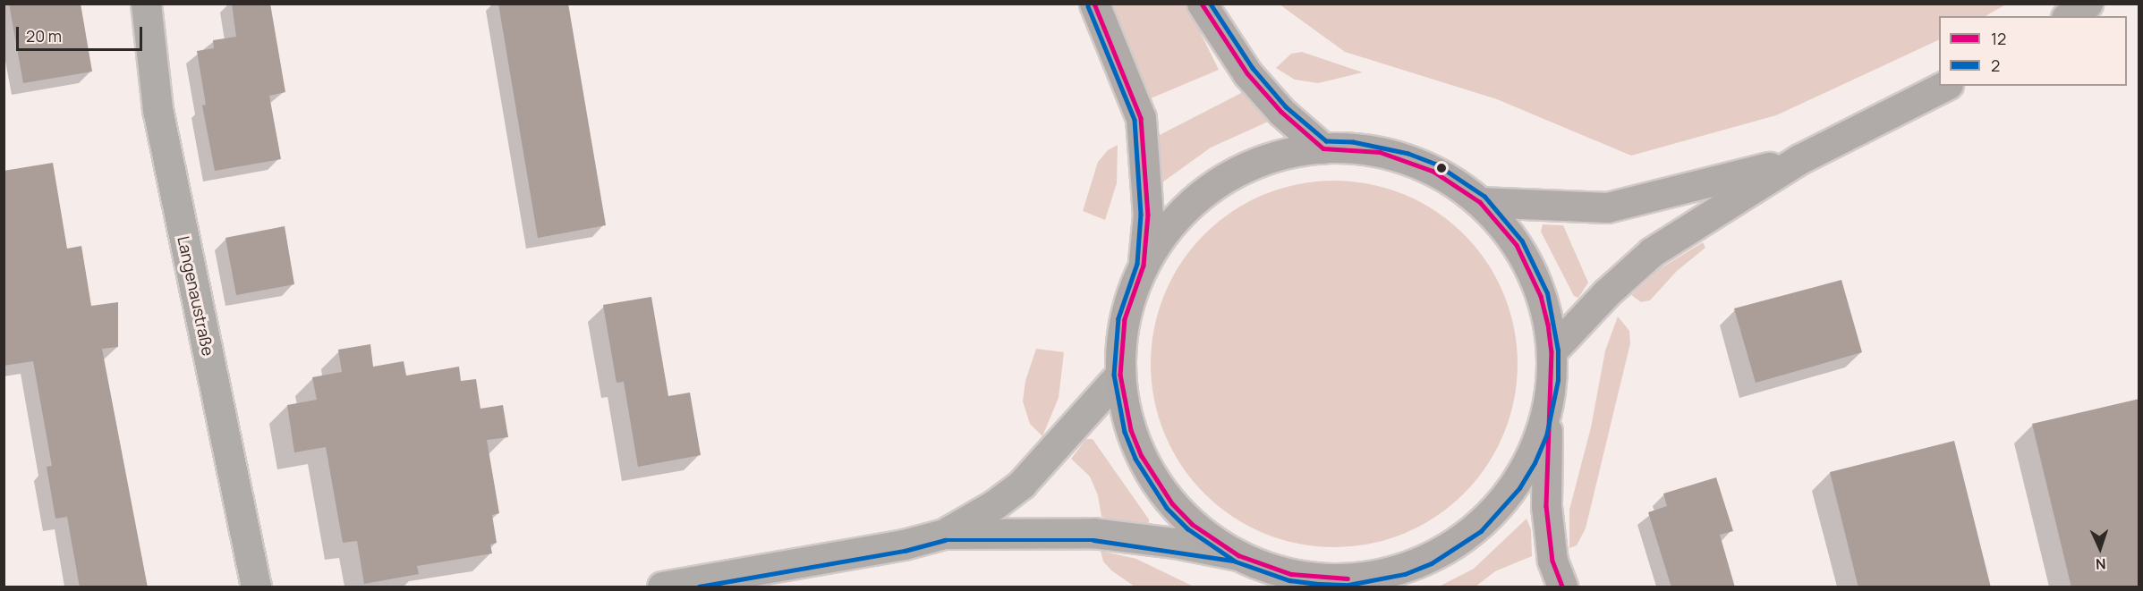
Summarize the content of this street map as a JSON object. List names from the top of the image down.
{
  "streets": {
    "street": ["Langenaustraße"]
  },
  "lines": ["transit line 12", "transit line 2"],
  "legend": ["12", "2"],
  "scale_bar": "20 m",
  "north": "bottom"
}
